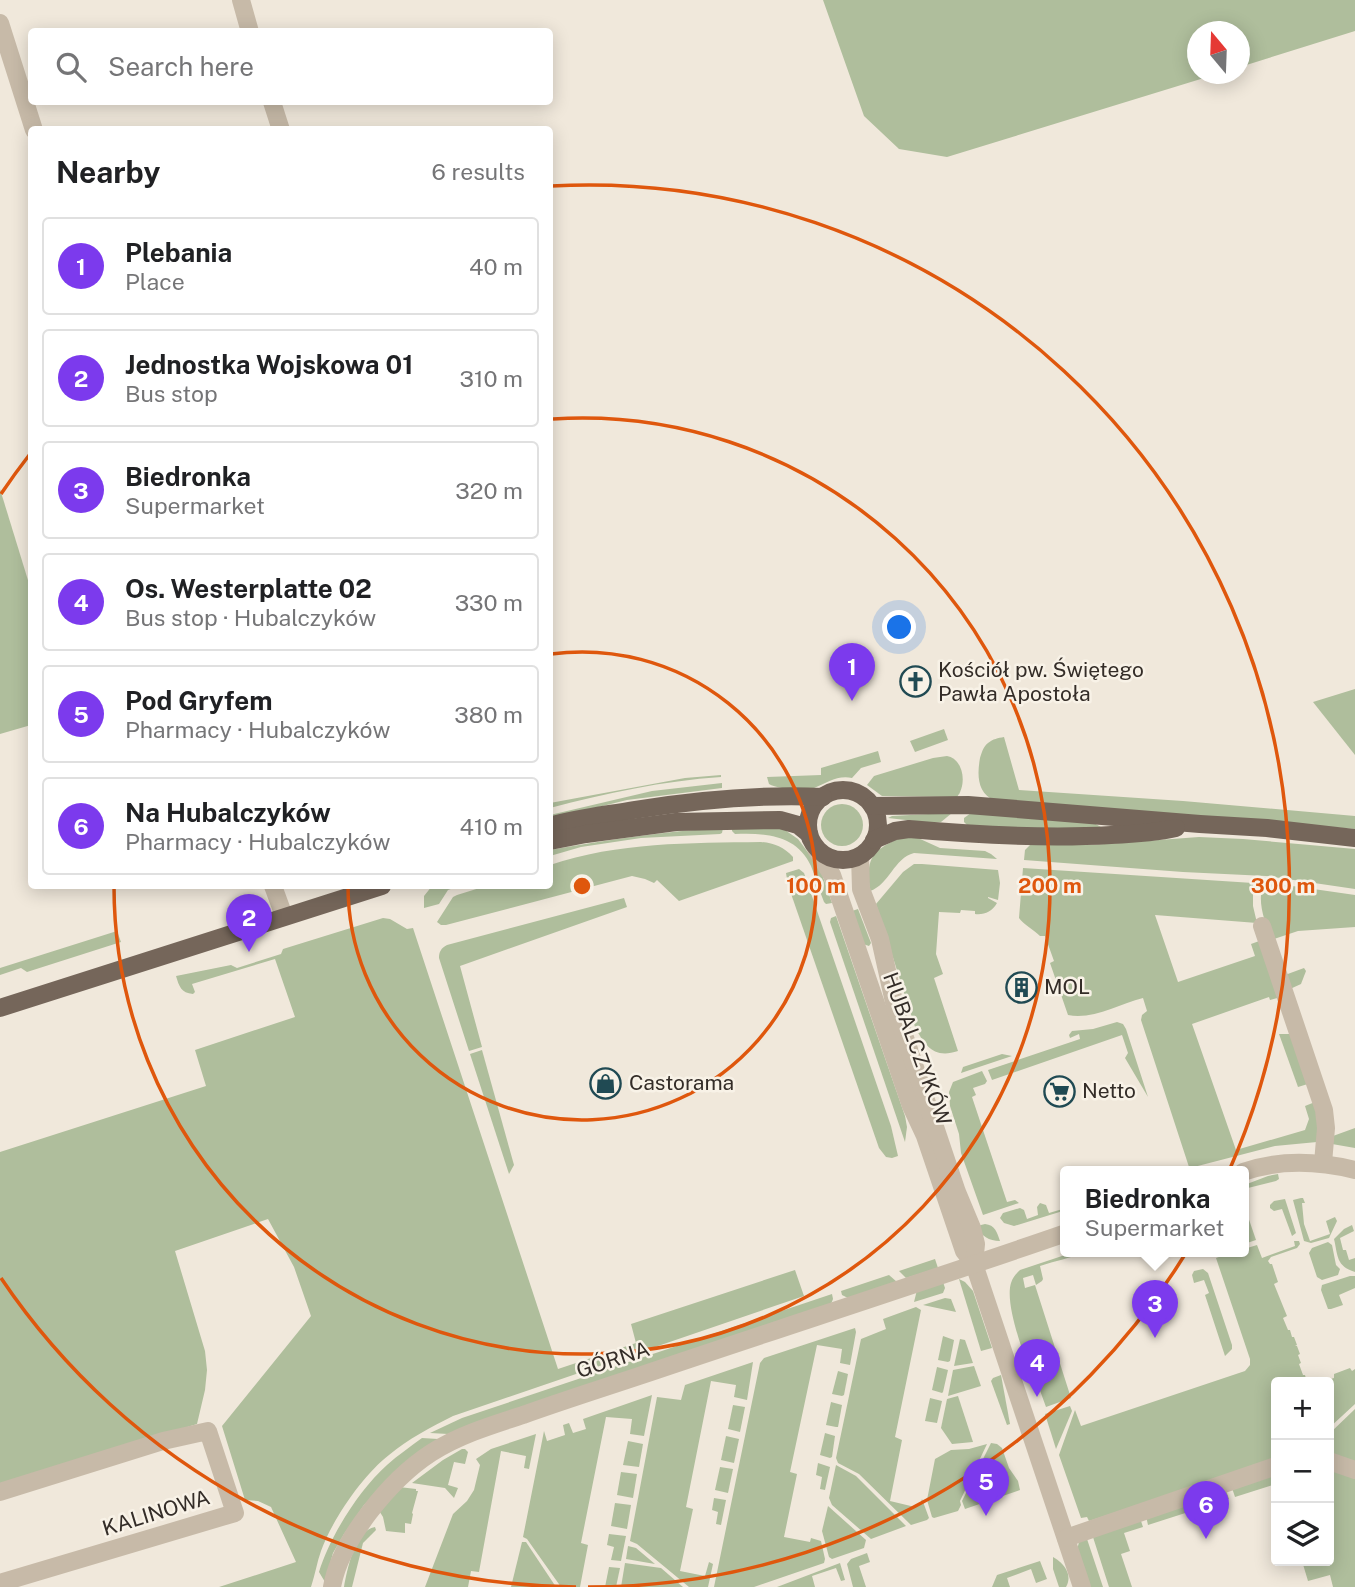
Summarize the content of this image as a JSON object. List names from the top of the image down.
{
  "streets": {
    "street": ["HUBALCZYKÓW", "GÓRNA", "KALINOWA"]
  },
  "crossings": [
    ["HUBALCZYKÓW", "GÓRNA"]
  ],
  "places": {
    "church": ["Kościół pw. Świętego Pawła Apostoła"],
    "building": ["MOL"],
    "shop": ["Castorama"],
    "supermarket": ["Netto"]
  },
  "north": "top",
  "page": {
    "search": "Search here",
    "heading": ["Nearby", "6 results"],
    "list": [
      {
        "mark": "1",
        "name": "Plebania",
        "note": "Place",
        "value": "40 m"
      },
      {
        "mark": "2",
        "name": "Jednostka Wojskowa 01",
        "note": "Bus stop",
        "value": "310 m"
      },
      {
        "mark": "3",
        "name": "Biedronka",
        "note": "Supermarket",
        "value": "320 m"
      },
      {
        "mark": "4",
        "name": "Os. Westerplatte 02",
        "note": "Bus stop · Hubalczyków",
        "value": "330 m"
      },
      {
        "mark": "5",
        "name": "Pod Gryfem",
        "note": "Pharmacy · Hubalczyków",
        "value": "380 m"
      },
      {
        "mark": "6",
        "name": "Na Hubalczyków",
        "note": "Pharmacy · Hubalczyków",
        "value": "410 m"
      }
    ],
    "pins": [
      "1",
      "2",
      "3",
      "4",
      "5",
      "6"
    ],
    "popup": ["Biedronka", "Supermarket"],
    "map_buttons": ["+", "−"]
  },
  "rings": ["100 m", "200 m", "300 m"]
}
